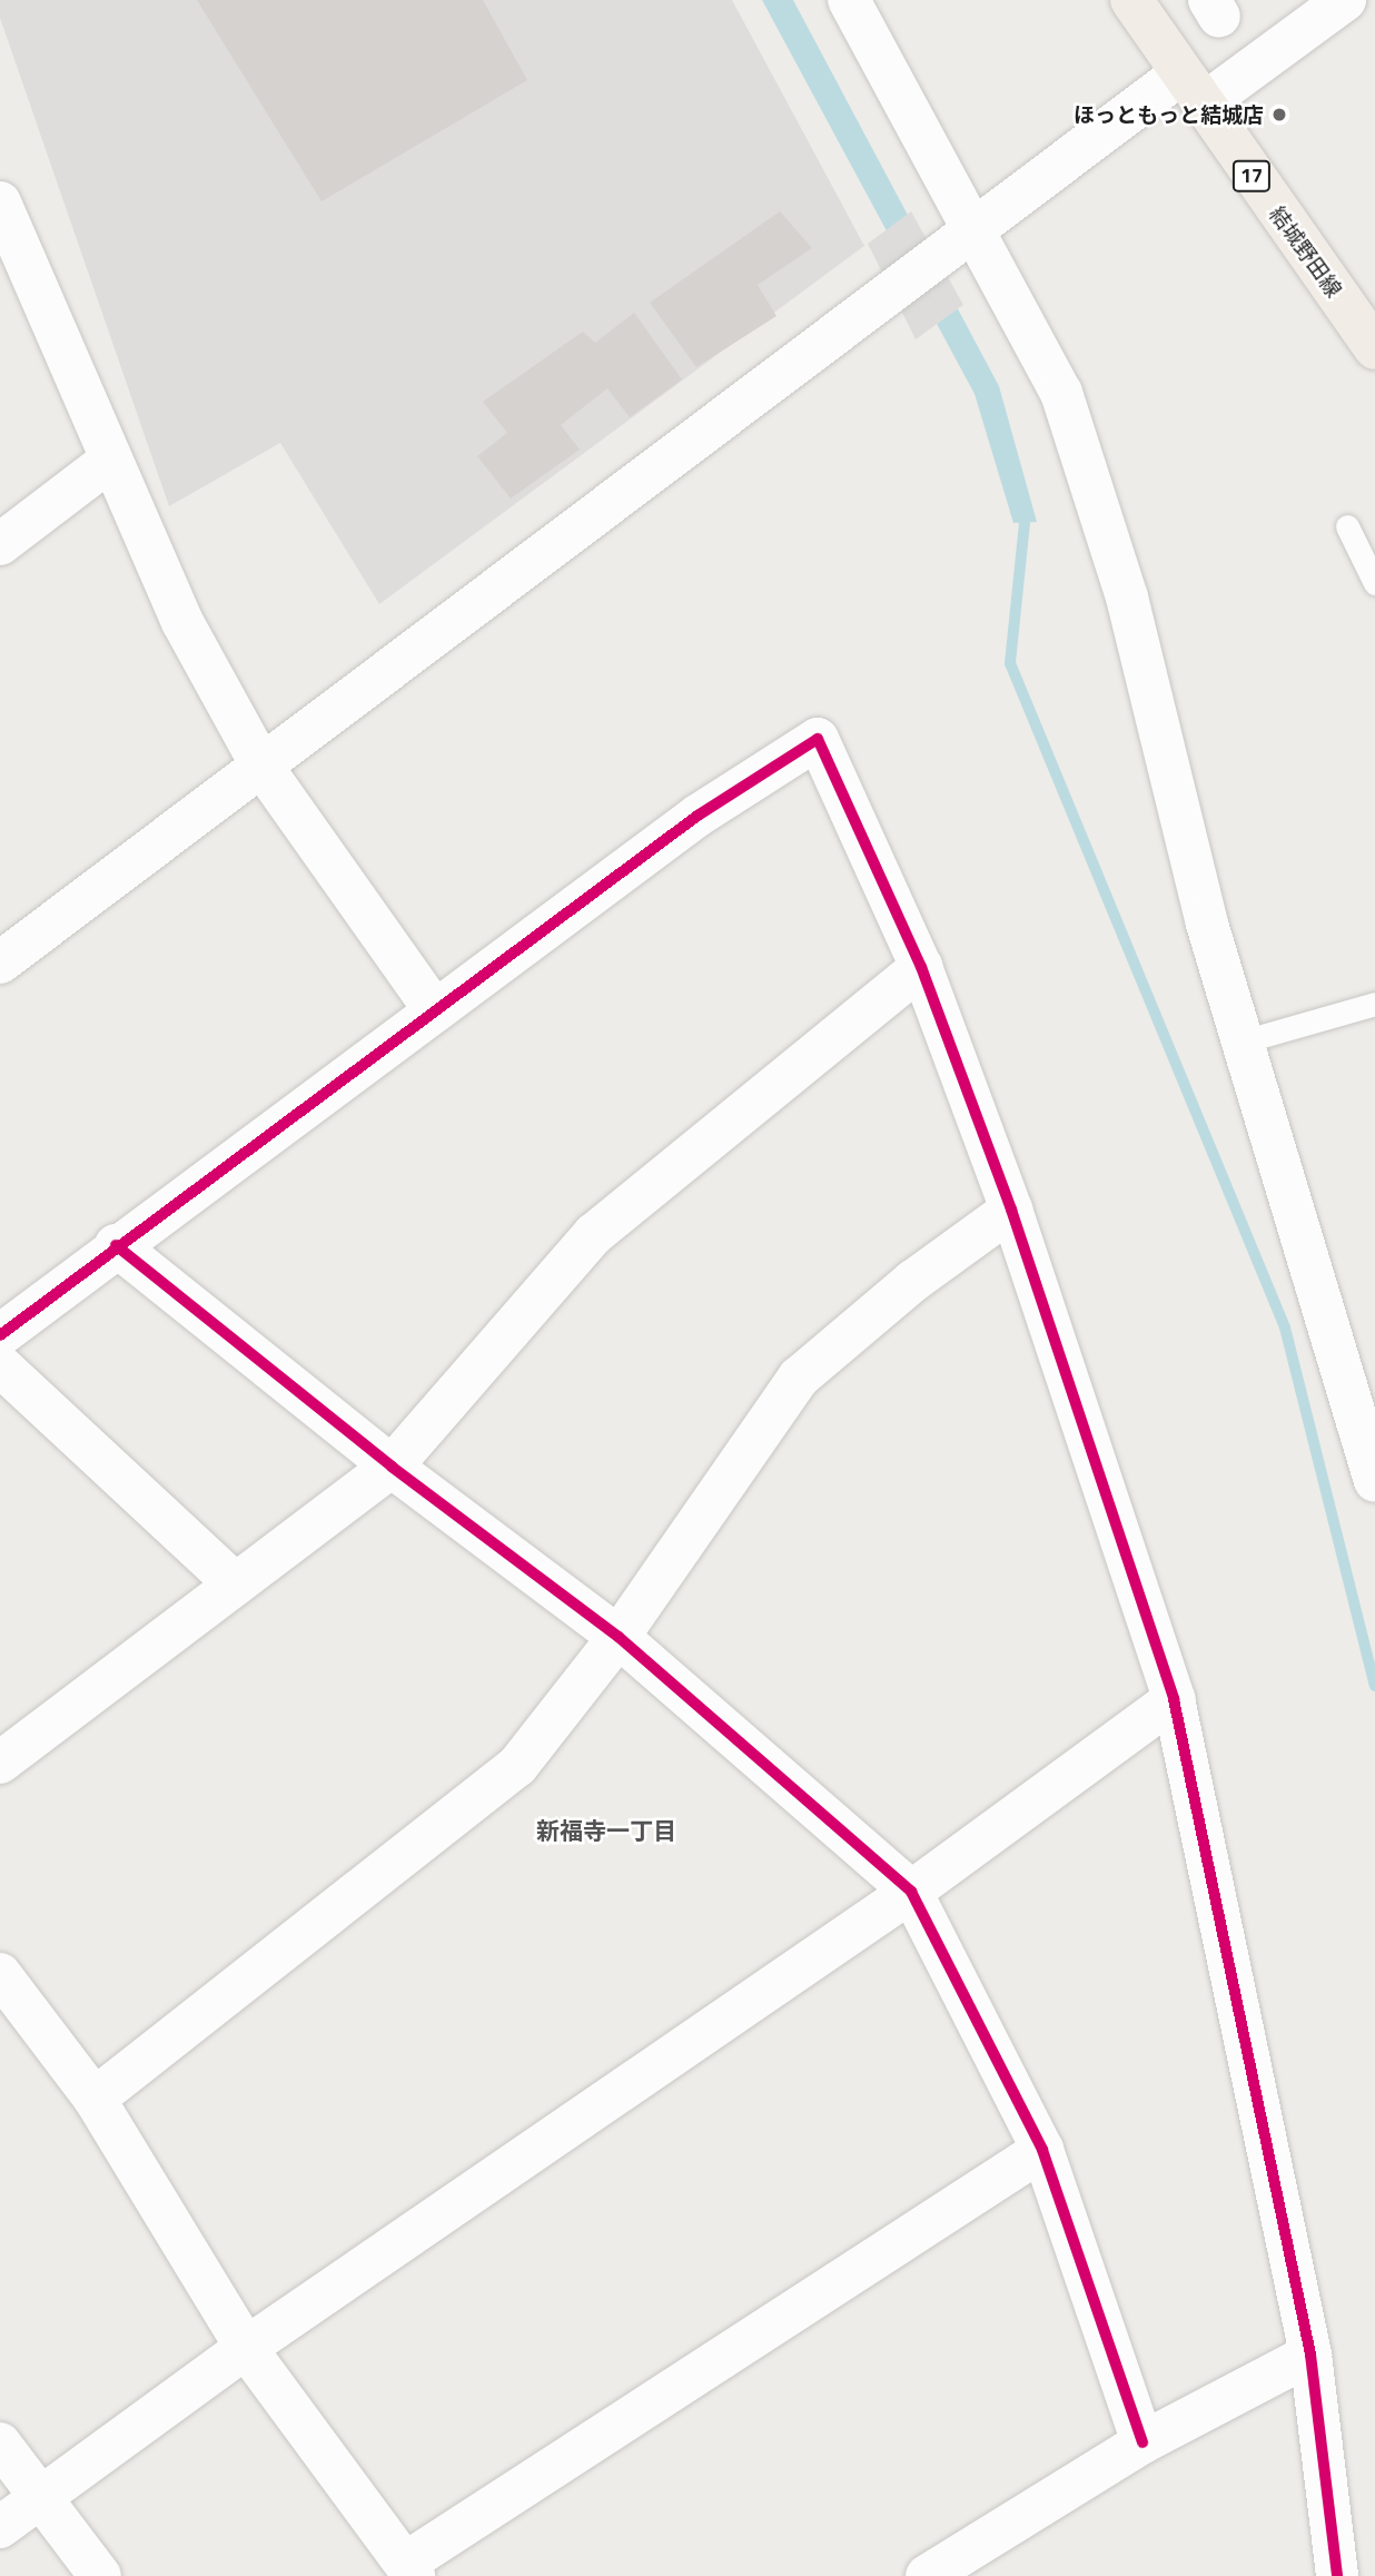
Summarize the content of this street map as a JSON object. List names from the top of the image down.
{
  "streets": {
    "main road": ["17", "結城野田線"]
  },
  "districts": ["新福寺一丁目"],
  "places": ["ほっともっと結城店"]
}
